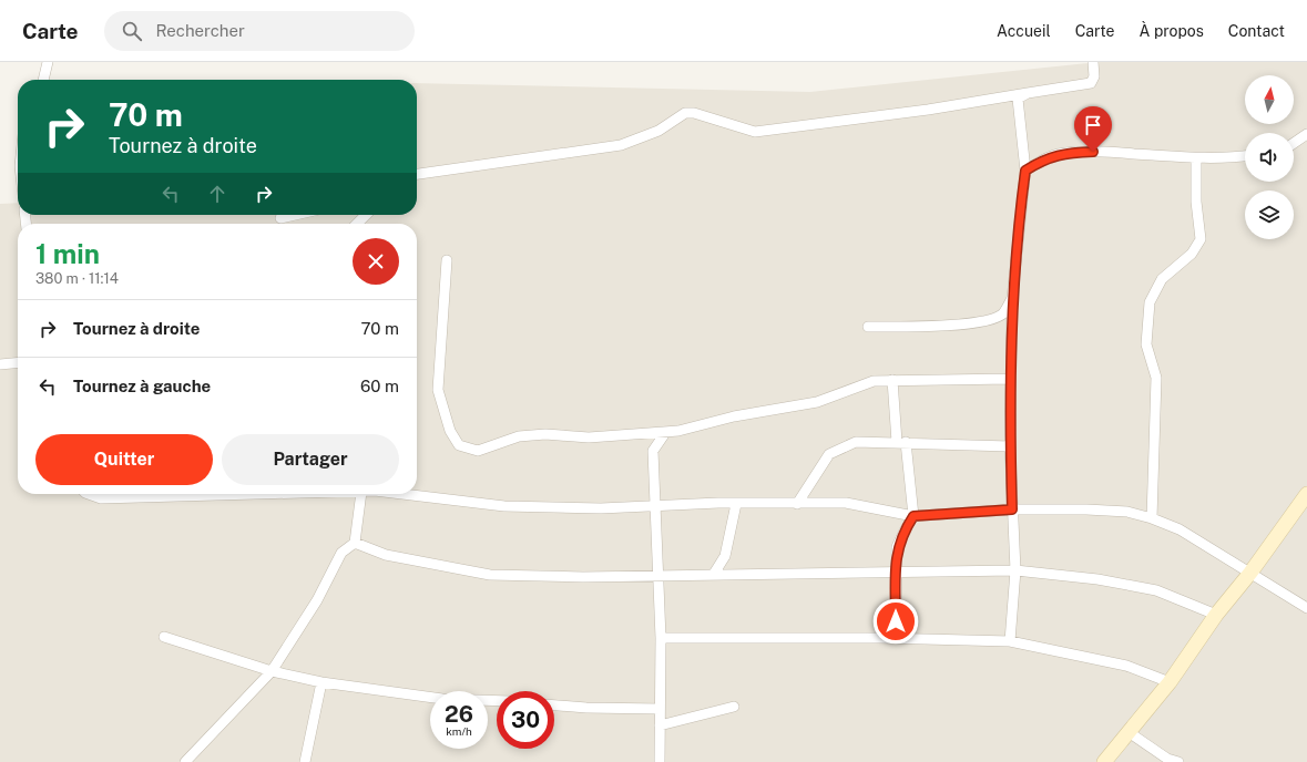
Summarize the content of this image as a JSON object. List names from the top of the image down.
{
  "north": "top",
  "page": {
    "header": "Carte",
    "search": "Rechercher",
    "nav": [
      "Accueil",
      "Carte",
      "À propos",
      "Contact"
    ],
    "turn": ["70 m", "Tournez à droite"],
    "heading": ["1 min", "380 m · 11:14"],
    "list": [
      {
        "name": "Tournez à droite",
        "value": "70 m"
      },
      {
        "name": "Tournez à gauche",
        "value": "60 m"
      }
    ],
    "buttons": ["Quitter", "Partager"],
    "speed": "26 km/h",
    "limit": "30"
  }
}
